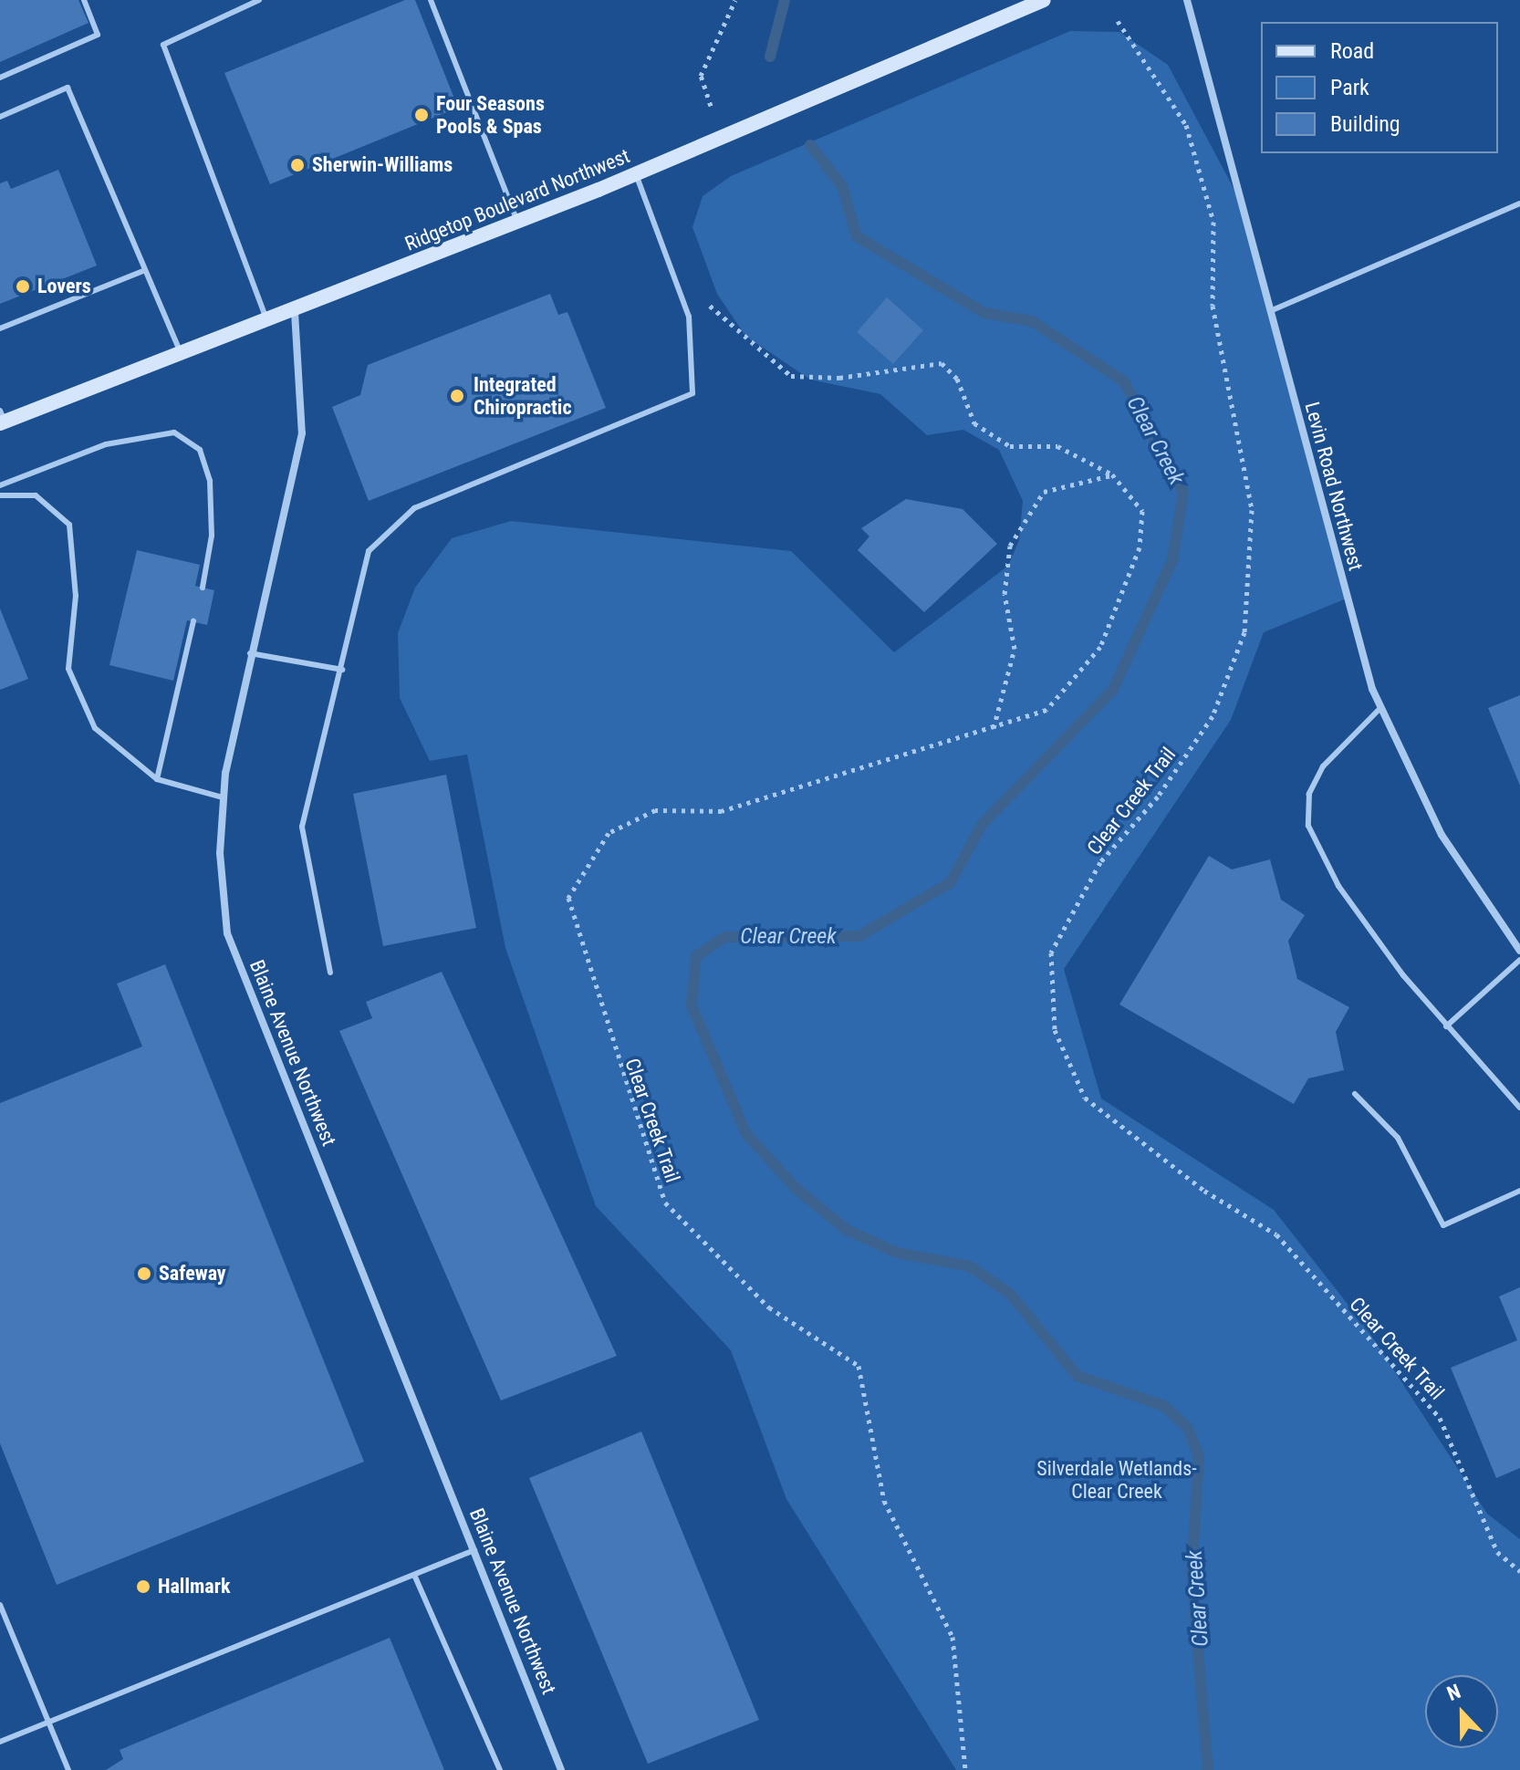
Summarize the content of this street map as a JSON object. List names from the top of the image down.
{
  "streets": {
    "main road": ["Ridgetop Boulevard Northwest"],
    "street": ["Levin Road Northwest", "Blaine Avenue Northwest"],
    "path": ["Clear Creek Trail"]
  },
  "crossings": [
    ["Ridgetop Boulevard Northwest", "Blaine Avenue Northwest"]
  ],
  "water": ["Clear Creek"],
  "parks": ["Silverdale Wetlands- Clear Creek"],
  "places": [
    "Four Seasons Pools & Spas",
    "Sherwin-Williams",
    "Lovers",
    "Integrated Chiropractic",
    "Safeway",
    "Hallmark"
  ],
  "legend": ["Road", "Park", "Building"],
  "north": "top"
}
